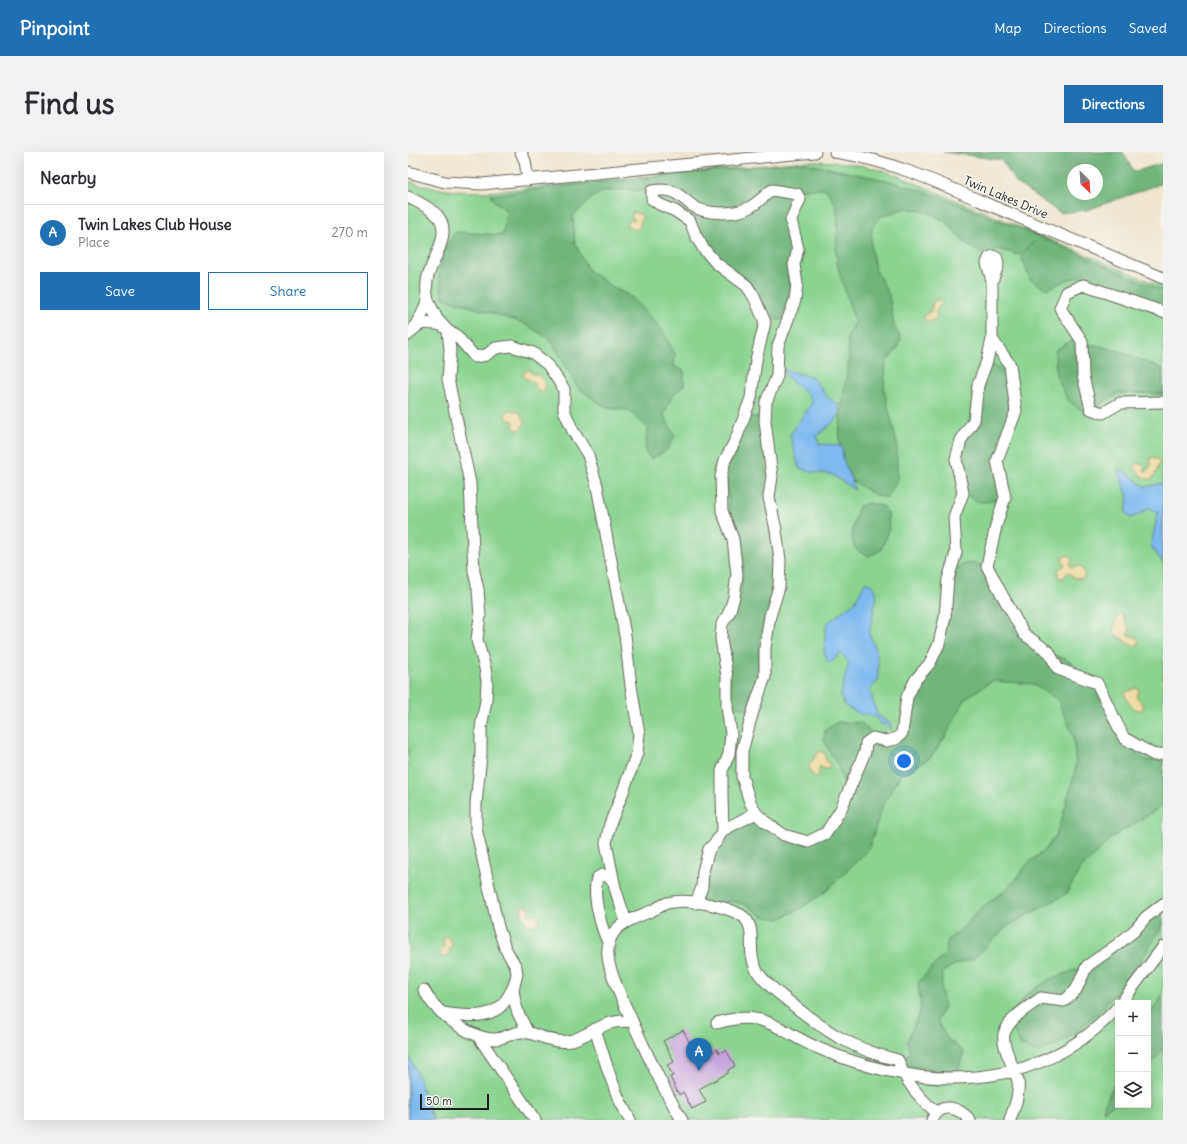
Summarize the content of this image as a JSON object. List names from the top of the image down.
{
  "streets": {
    "street": ["Twin Lakes Drive"]
  },
  "scale_bar": "50 m",
  "north": "bottom right",
  "page": {
    "header": "Pinpoint",
    "nav": ["Map", "Directions", "Saved"],
    "buttons": [
      "Directions",
      ["Save", "Share"]
    ],
    "title": "Find us",
    "heading": "Nearby",
    "list": [
      {
        "mark": "A",
        "name": "Twin Lakes Club House",
        "note": "Place",
        "value": "270 m"
      }
    ],
    "map_buttons": ["+", "−"],
    "pins": "A",
    "scale": "50 m"
  }
}
